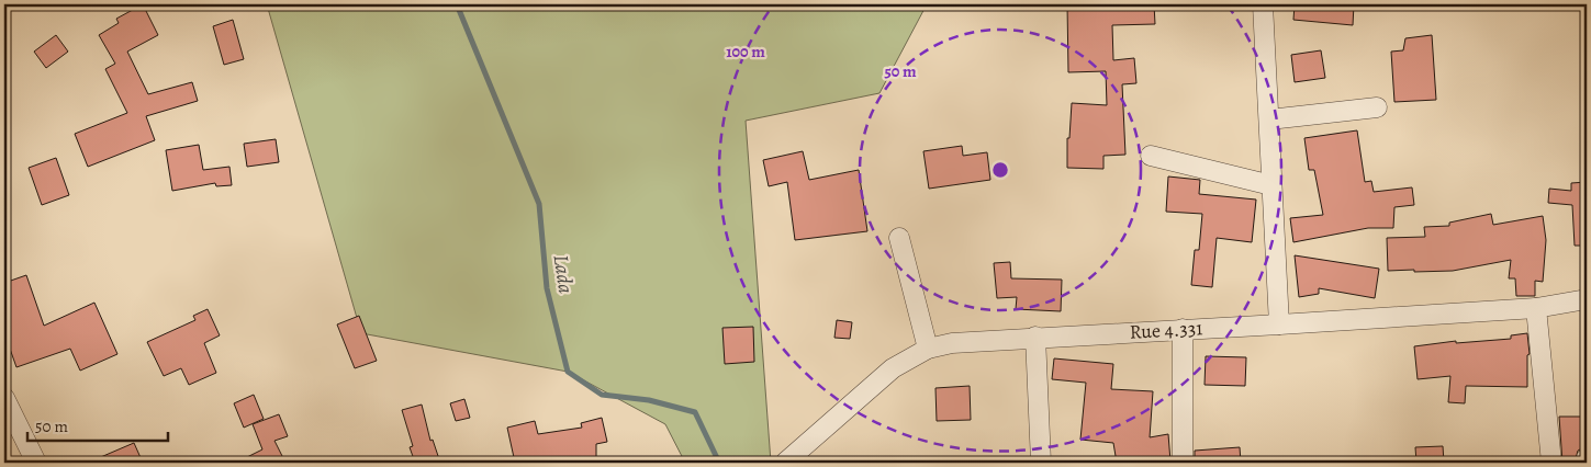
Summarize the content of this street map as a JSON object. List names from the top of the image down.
{
  "streets": {
    "street": ["Rue 4.331"]
  },
  "water": ["Lada"],
  "scale_bar": "50 m",
  "rings": ["100 m", "50 m"]
}
